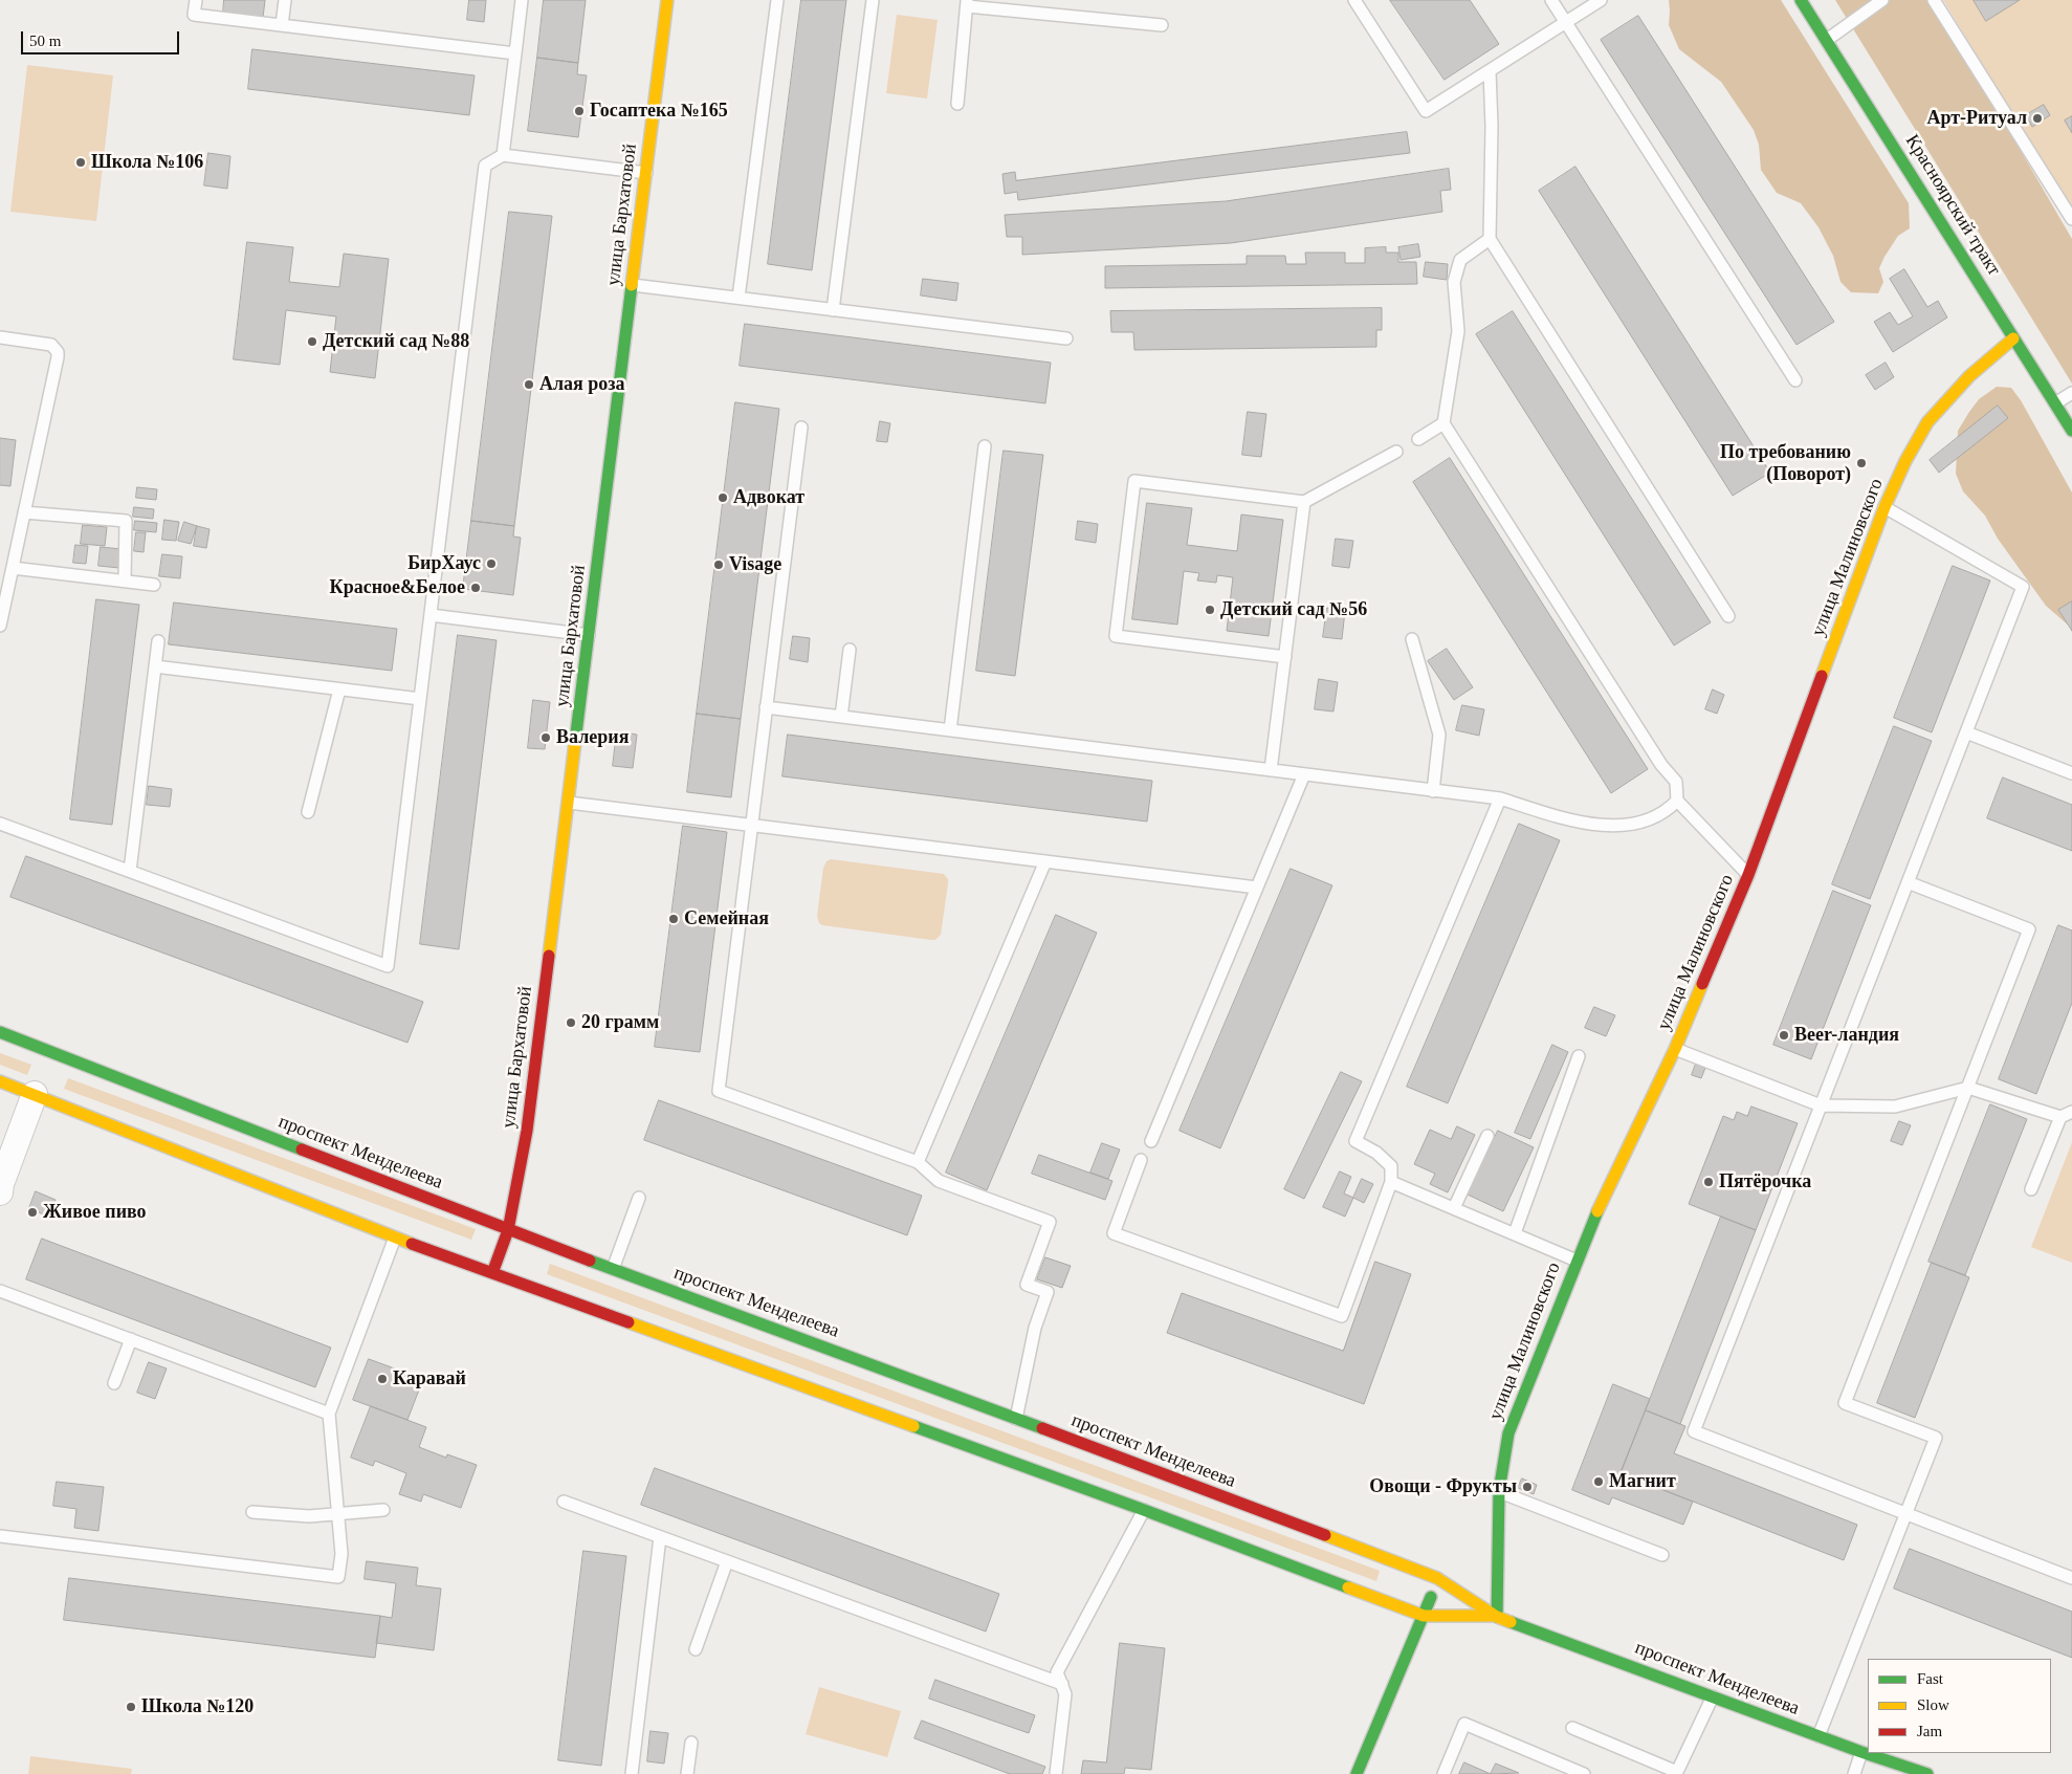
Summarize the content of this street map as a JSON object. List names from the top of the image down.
{
  "streets": {
    "main road": [
      "Красноярский тракт",
      "улица Бархатовой",
      "улица Малиновского",
      "проспект Менделеева"
    ]
  },
  "crossings": [
    ["Красноярский тракт", "улица Малиновского"],
    ["улица Бархатовой", "проспект Менделеева"],
    ["улица Малиновского", "проспект Менделеева"]
  ],
  "places": [
    "Госаптека №165",
    "Арт-Ритуал",
    "Школа №106",
    "Детский сад №88",
    "Алая роза",
    "По требованию (Поворот)",
    "Адвокат",
    "БирХаус",
    "Visage",
    "Красное&Белое",
    "Детский сад №56",
    "Валерия",
    "Семейная",
    "20 грамм",
    "Beer-ландия",
    "Пятёрочка",
    "Живое пиво",
    "Каравай",
    "Магнит",
    "Овощи - Фрукты",
    "Школа №120"
  ],
  "legend": ["Fast", "Slow", "Jam"],
  "scale_bar": "50 m"
}
